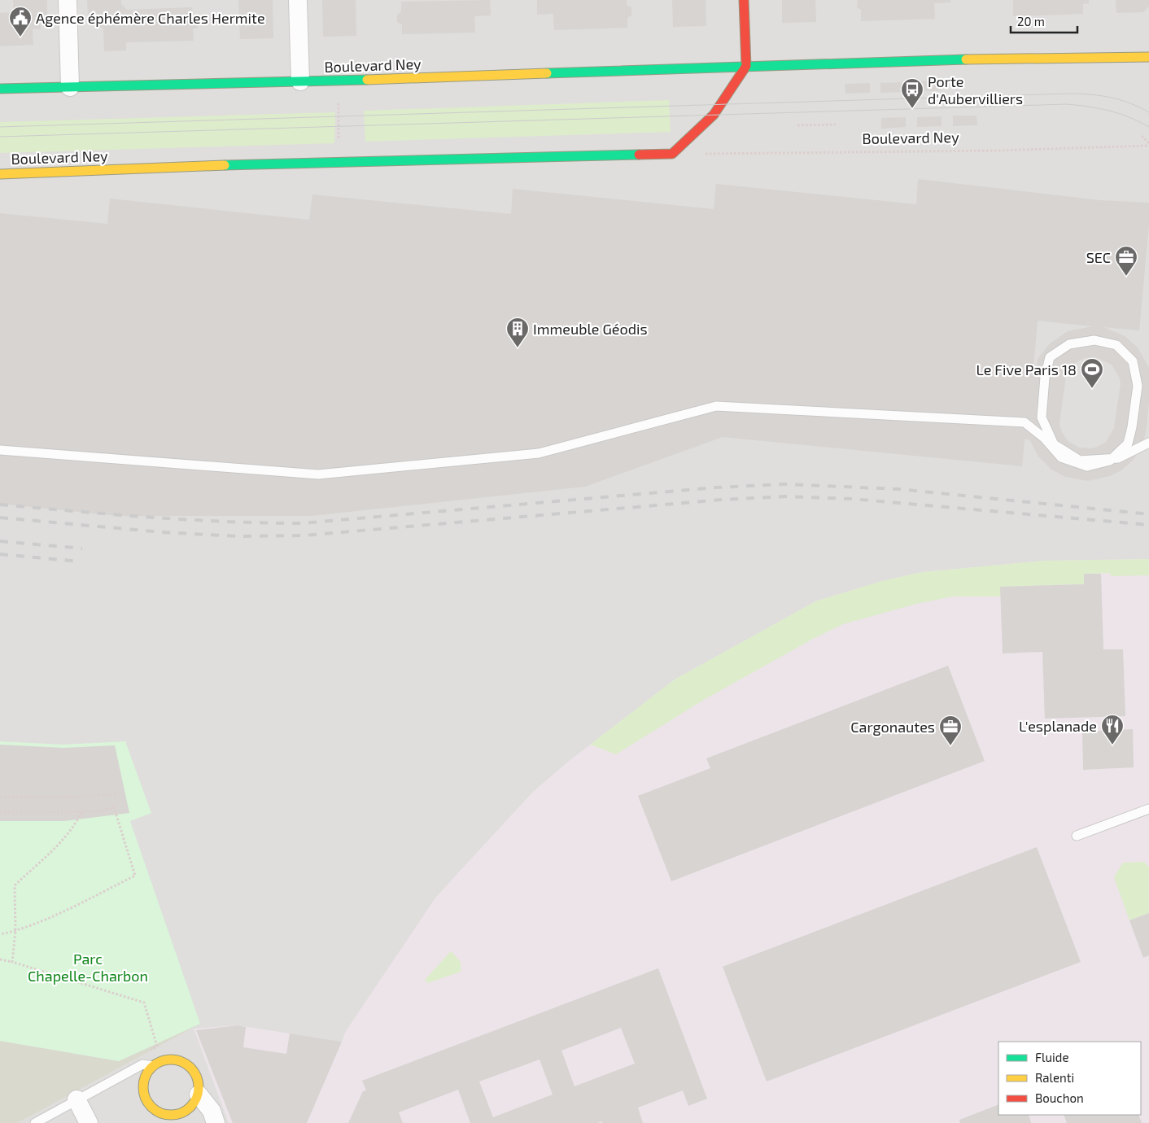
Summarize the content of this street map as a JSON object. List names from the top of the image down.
{
  "streets": {
    "main road": ["Boulevard Ney"]
  },
  "parks": ["Parc Chapelle-Charbon"],
  "places": {
    "public building": ["Agence éphémère Charles Hermite"],
    "bus stop": ["Porte d'Aubervilliers"],
    "office": ["SEC", "Cargonautes"],
    "building": ["Immeuble Géodis"],
    "sports": ["Le Five Paris 18"],
    "restaurant": ["L'esplanade"]
  },
  "legend": ["Fluide", "Ralenti", "Bouchon"],
  "scale_bar": "20 m"
}
